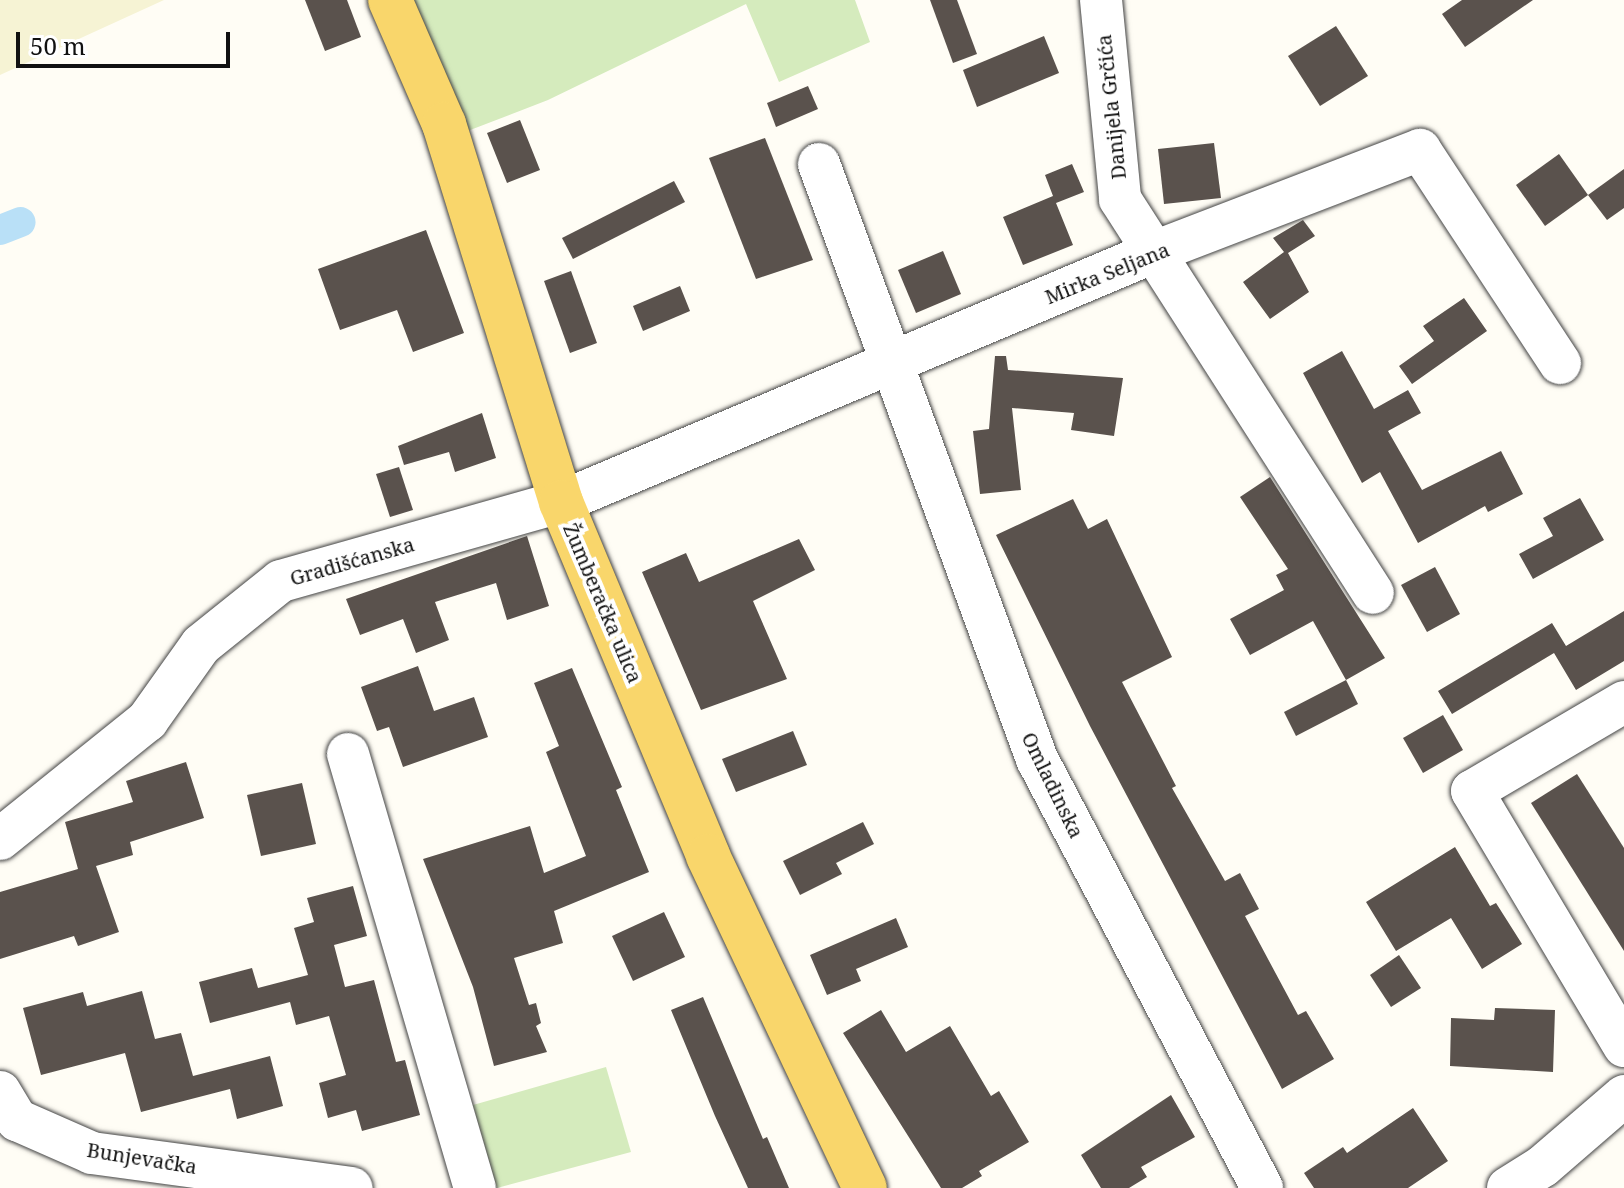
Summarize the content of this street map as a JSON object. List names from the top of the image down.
{
  "streets": {
    "main road": ["Žumberačka ulica"],
    "street": [
      "Danijela Grčića",
      "Mirka Seljana",
      "Gradišćanska",
      "Omladinska",
      "Bunjevačka"
    ]
  },
  "crossings": [
    ["Danijela Grčića", "Mirka Seljana"],
    ["Mirka Seljana", "Gradišćanska"],
    ["Mirka Seljana", "Žumberačka ulica"],
    ["Mirka Seljana", "Omladinska"],
    ["Gradišćanska", "Žumberačka ulica"]
  ],
  "scale_bar": "50 m"
}
